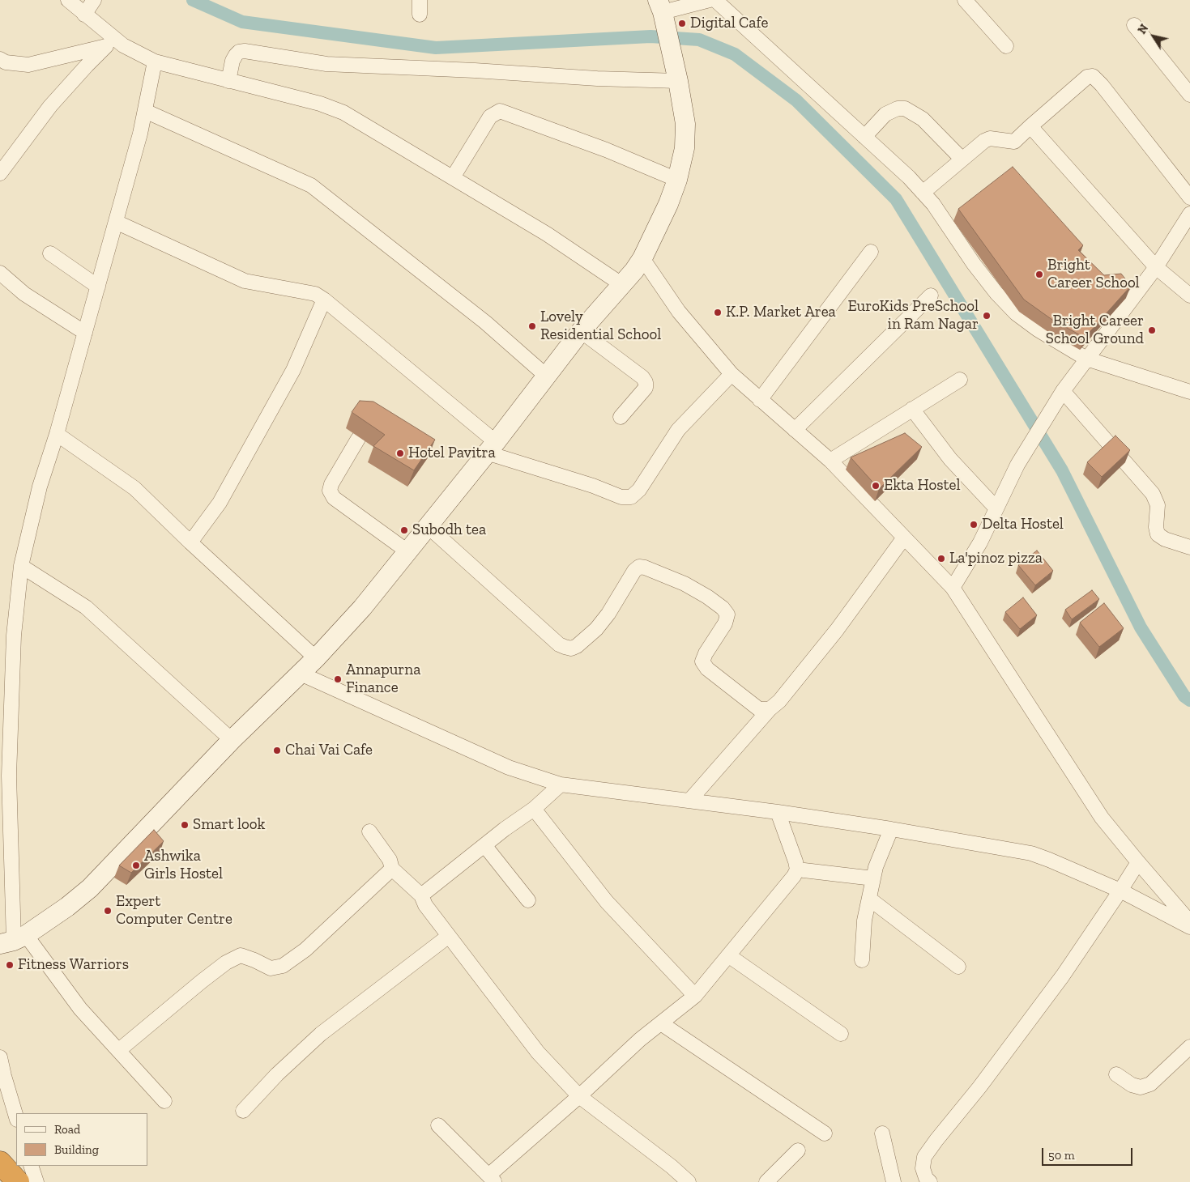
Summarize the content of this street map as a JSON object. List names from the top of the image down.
{
  "places": [
    "Digital Cafe",
    "Bright Career School",
    "K.P. Market Area",
    "EuroKids PreSchool in Ram Nagar",
    "Lovely Residential School",
    "Bright Career School Ground",
    "Hotel Pavitra",
    "Ekta Hostel",
    "Delta Hostel",
    "Subodh tea",
    "La'pinoz pizza",
    "Annapurna Finance",
    "Chai Vai Cafe",
    "Smart look",
    "Ashwika Girls Hostel",
    "Expert Computer Centre",
    "Fitness Warriors"
  ],
  "legend": ["Road", "Building"],
  "scale_bar": "50 m",
  "north": "top left"
}
